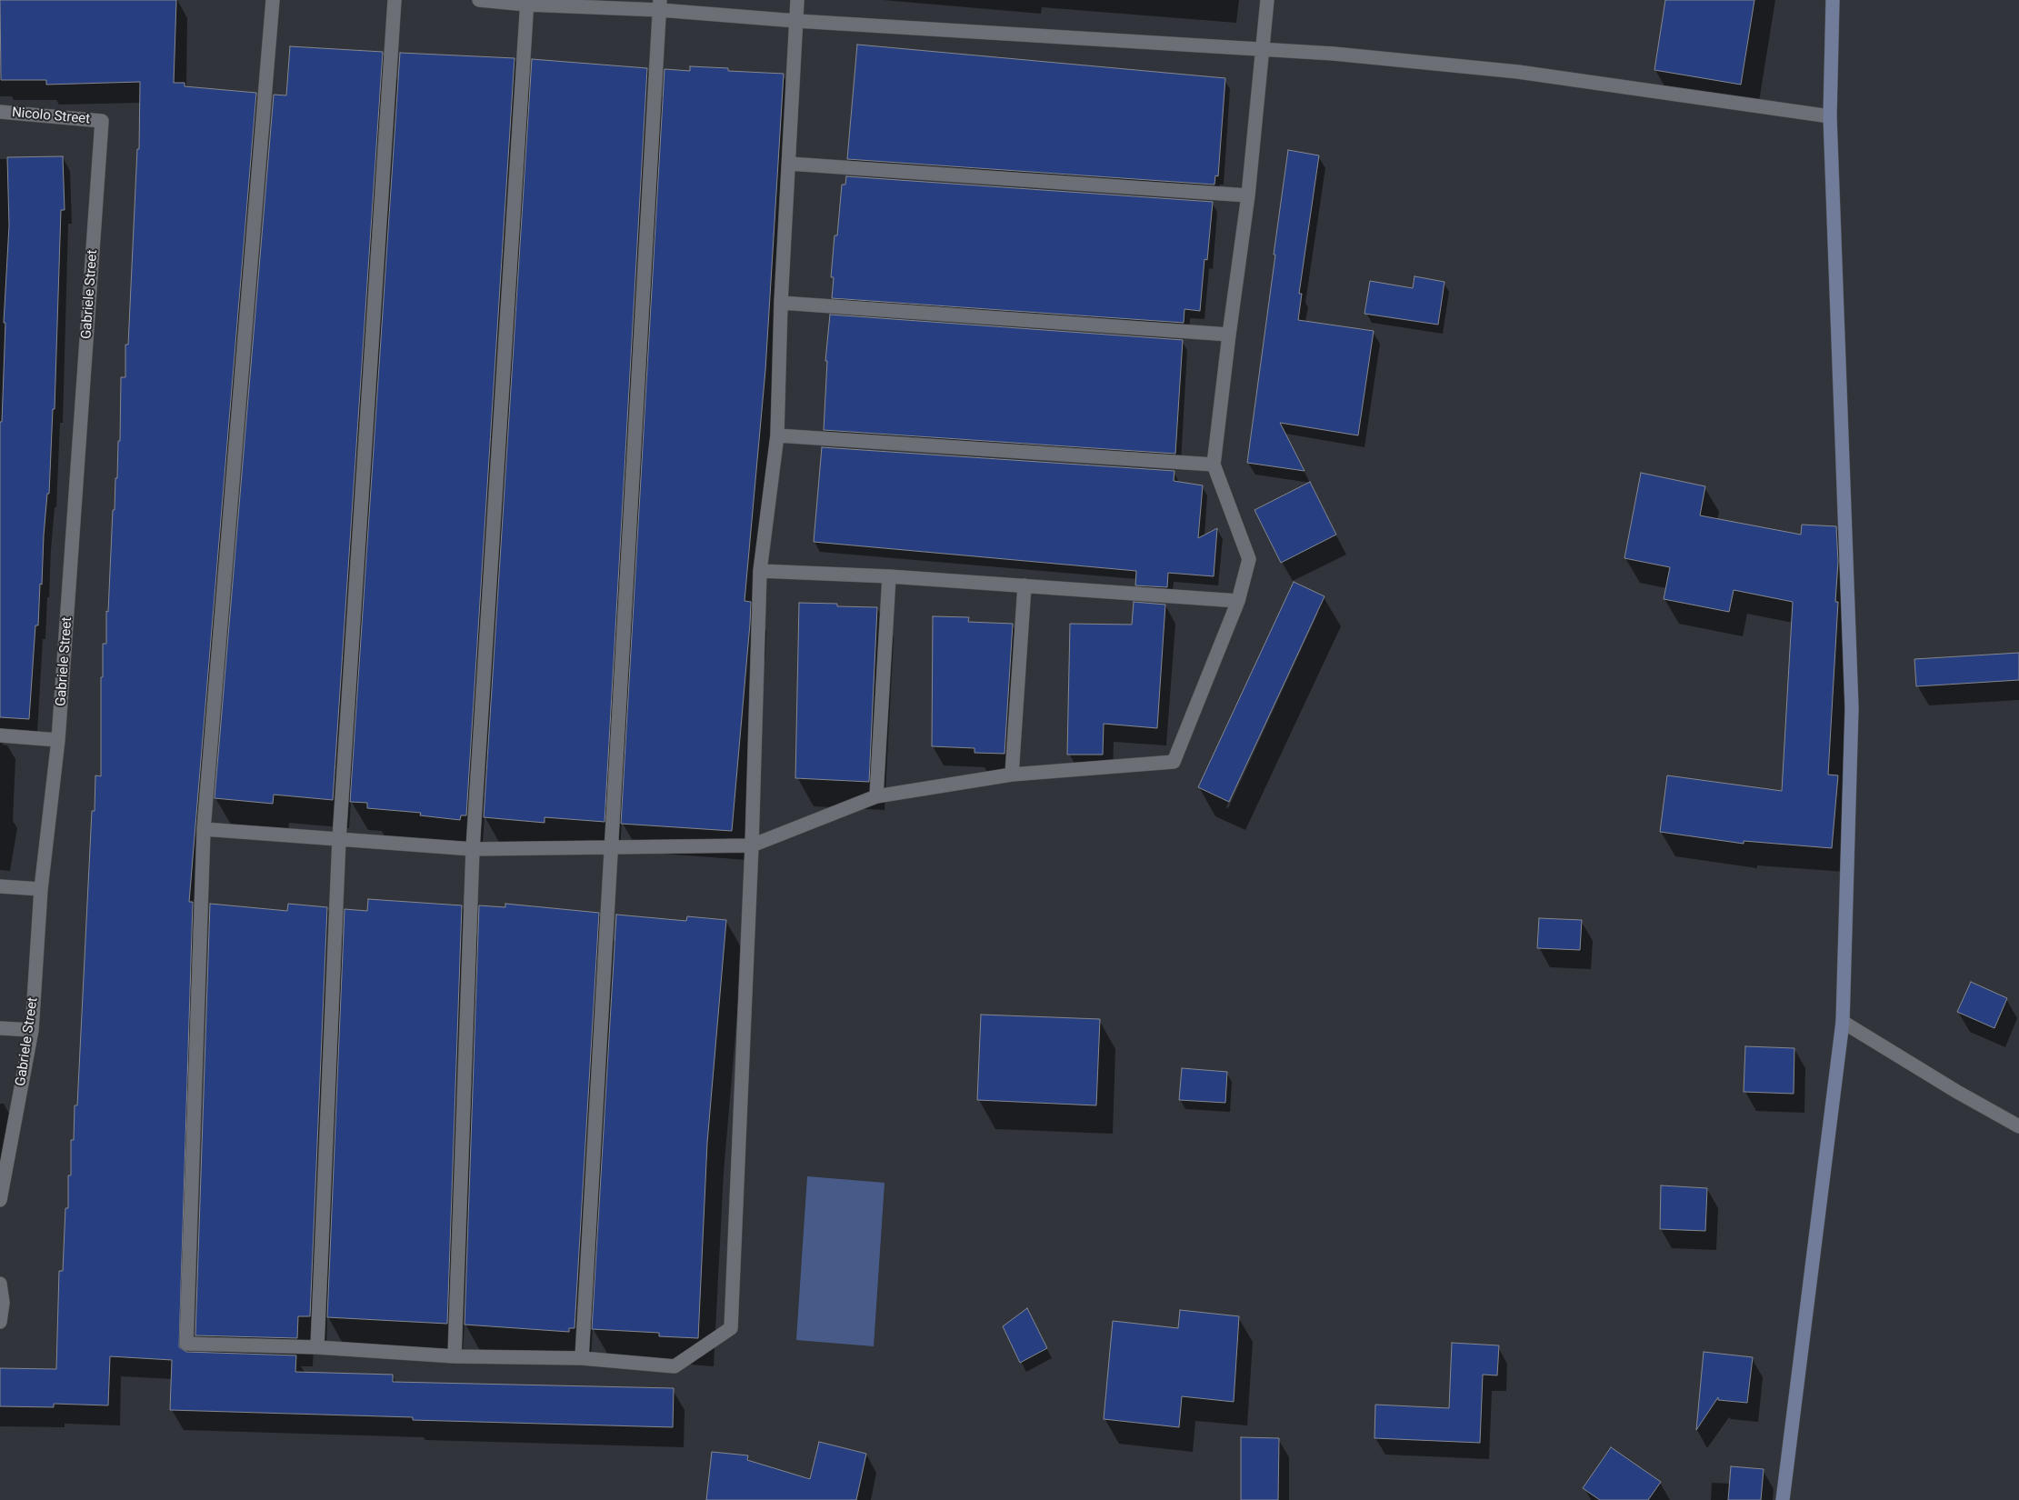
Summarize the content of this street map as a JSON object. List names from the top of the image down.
{
  "streets": {
    "street": ["Nicolo Street", "Gabriele Street"]
  },
  "crossings": [
    ["Nicolo Street", "Gabriele Street"]
  ]
}
